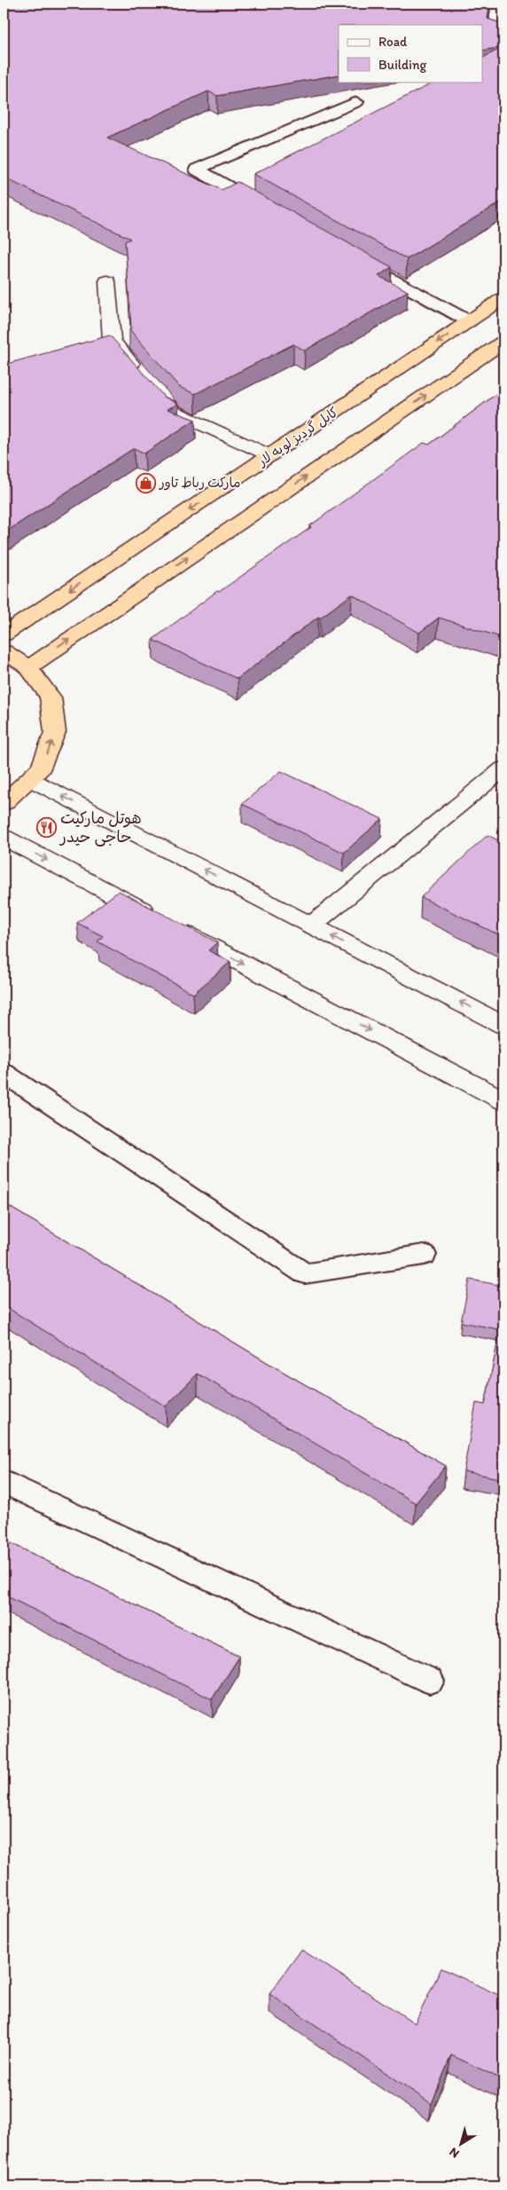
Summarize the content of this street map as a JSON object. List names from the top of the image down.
{
  "streets": {
    "highway": ["کابل گردیز لویه لار"]
  },
  "places": {
    "shop": ["مارکت رباط تاور"],
    "restaurant": ["هوتل مارکیت حاجی حیدر"]
  },
  "legend": ["Road", "Building"],
  "north": "bottom left"
}
